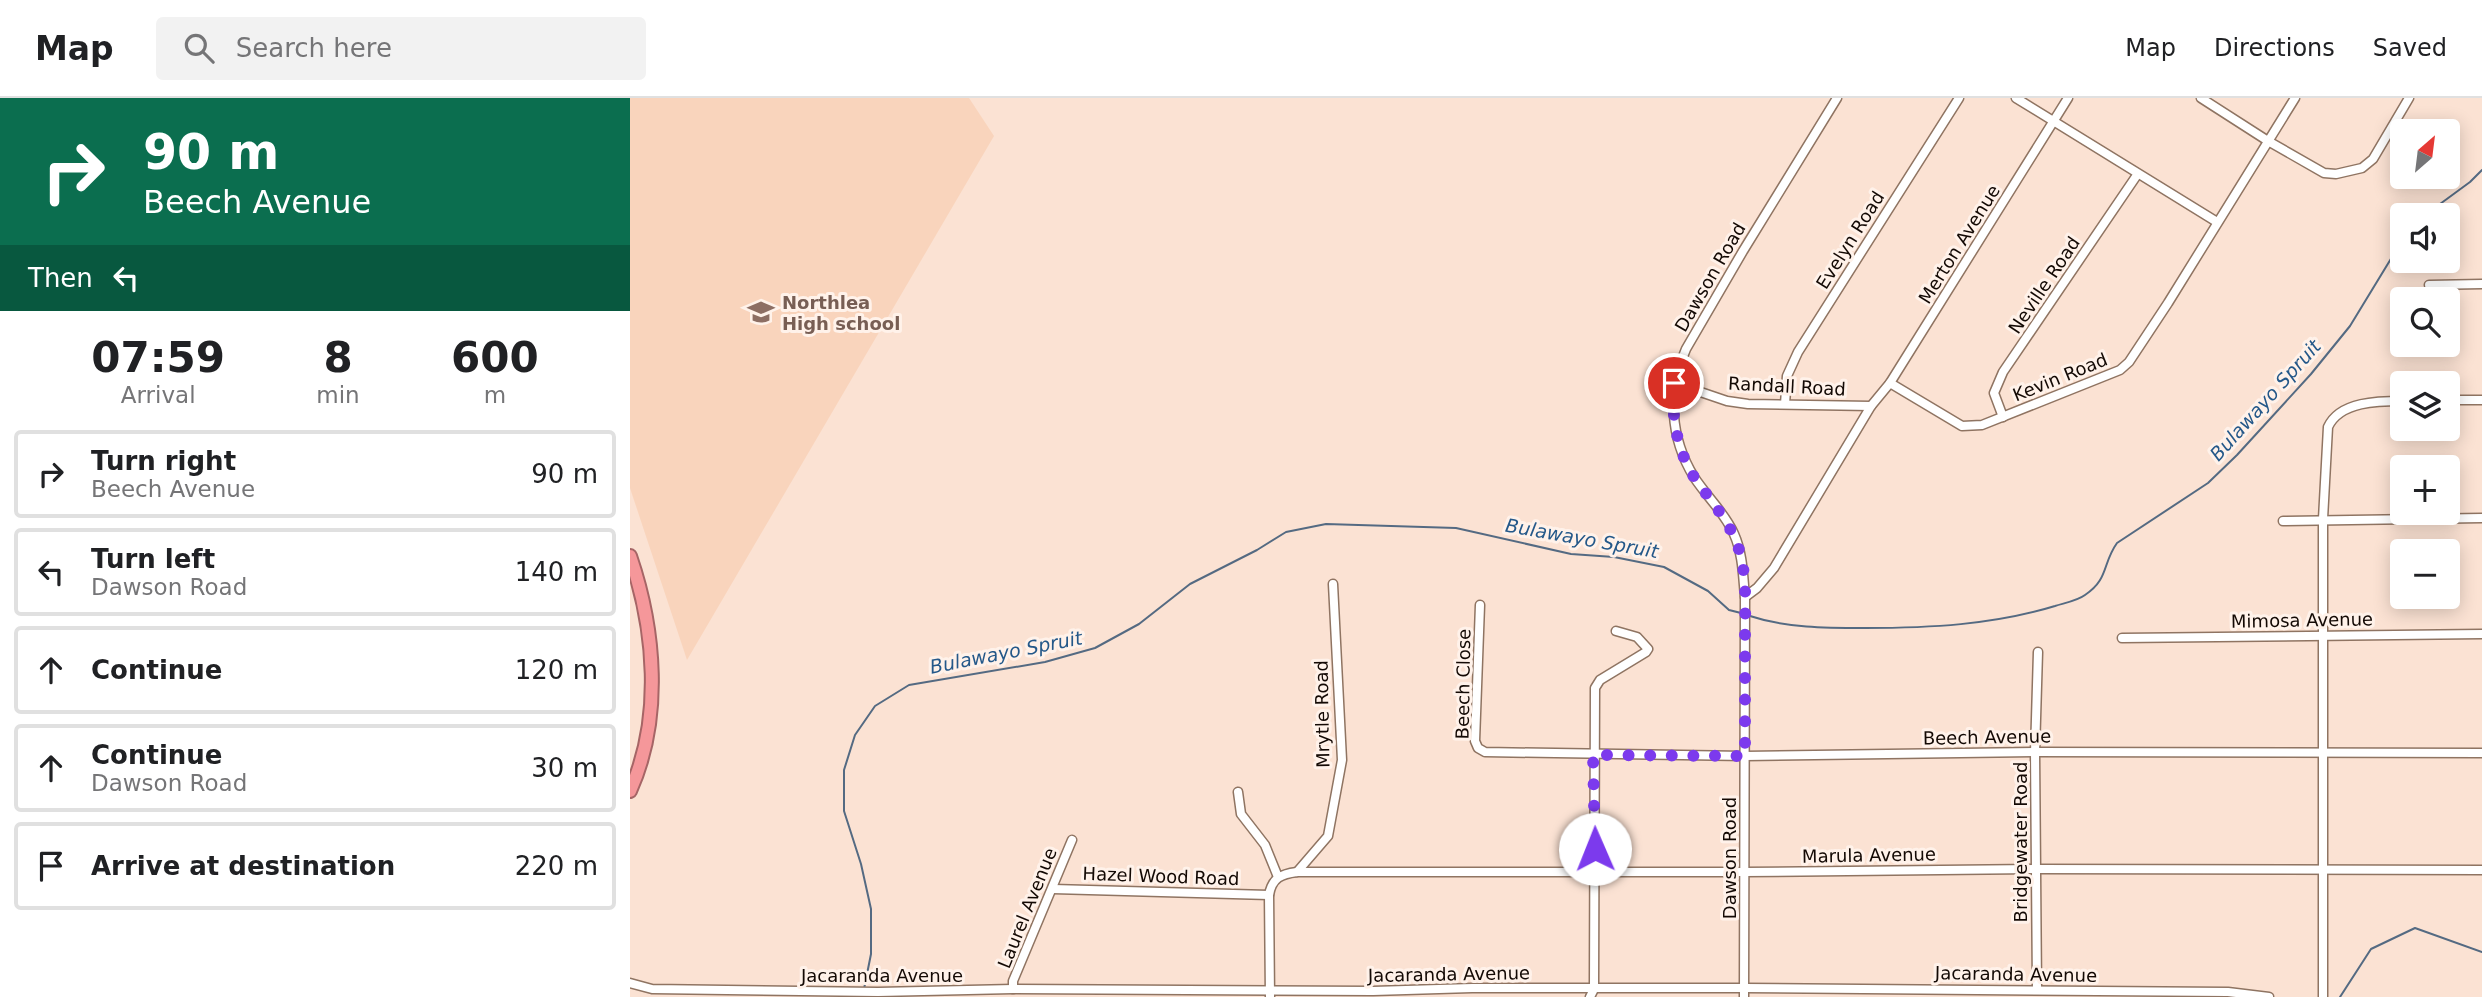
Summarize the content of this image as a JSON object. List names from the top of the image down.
{
  "streets": {
    "street": [
      "Evelyn Road",
      "Merton Avenue",
      "Dawson Road",
      "Neville Road",
      "Kevin Road",
      "Randall Road",
      "Mimosa Avenue",
      "Beech Close",
      "Mrytle Road",
      "Beech Avenue",
      "Bridgewater Road",
      "Marula Avenue",
      "Hazel Wood Road",
      "Laurel Avenue",
      "Jacaranda Avenue"
    ]
  },
  "crossings": [
    ["Evelyn Road", "Randall Road"],
    ["Merton Avenue", "Kevin Road"],
    ["Dawson Road", "Randall Road"],
    ["Dawson Road", "Beech Avenue"],
    ["Dawson Road", "Marula Avenue"],
    ["Dawson Road", "Jacaranda Avenue"],
    ["Neville Road", "Kevin Road"],
    ["Beech Close", "Beech Avenue"],
    ["Mrytle Road", "Marula Avenue"],
    ["Beech Avenue", "Bridgewater Road"],
    ["Bridgewater Road", "Marula Avenue"],
    ["Bridgewater Road", "Jacaranda Avenue"],
    ["Hazel Wood Road", "Laurel Avenue"],
    ["Laurel Avenue", "Jacaranda Avenue"]
  ],
  "water": ["Bulawayo Spruit"],
  "places": {
    "school or university": ["Northlea High school"]
  },
  "north": "top right",
  "page": {
    "header": "Map",
    "search": "Search here",
    "nav": ["Map", "Directions", "Saved"],
    "turn": ["90 m", "Beech Avenue"],
    "map_buttons": ["+", "−"],
    "then": "Then",
    "eta": [
      "07:59",
      "Arrival",
      "8",
      "min",
      "600",
      "m"
    ],
    "list": [
      {
        "name": "Turn right",
        "note": "Beech Avenue",
        "value": "90 m"
      },
      {
        "name": "Turn left",
        "note": "Dawson Road",
        "value": "140 m"
      },
      {
        "name": "Continue",
        "value": "120 m"
      },
      {
        "name": "Continue",
        "note": "Dawson Road",
        "value": "30 m"
      },
      {
        "name": "Arrive at destination",
        "value": "220 m"
      }
    ]
  }
}
